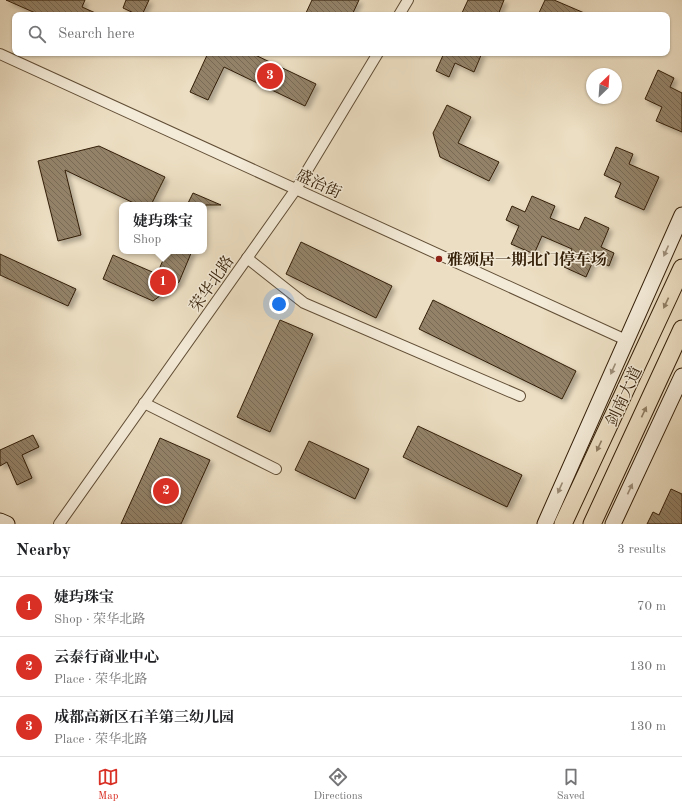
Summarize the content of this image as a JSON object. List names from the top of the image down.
{
  "streets": {
    "highway": ["剑南大道"],
    "street": ["盛治街", "荣华北路"]
  },
  "crossings": [
    ["盛治街", "荣华北路"]
  ],
  "places": ["雅颂居一期北门停车场"],
  "north": "top right",
  "page": {
    "search": "Search here",
    "pins": ["3", "1", "2"],
    "popup": ["婕玙珠宝", "Shop"],
    "heading": ["Nearby", "3 results"],
    "list": [
      {
        "mark": "1",
        "name": "婕玙珠宝",
        "note": "Shop · 荣华北路",
        "value": "70 m"
      },
      {
        "mark": "2",
        "name": "云泰行商业中心",
        "note": "Place · 荣华北路",
        "value": "130 m"
      },
      {
        "mark": "3",
        "name": "成都高新区石羊第三幼儿园",
        "note": "Place · 荣华北路",
        "value": "130 m"
      }
    ],
    "nav": ["Map", "Directions", "Saved"]
  }
}
